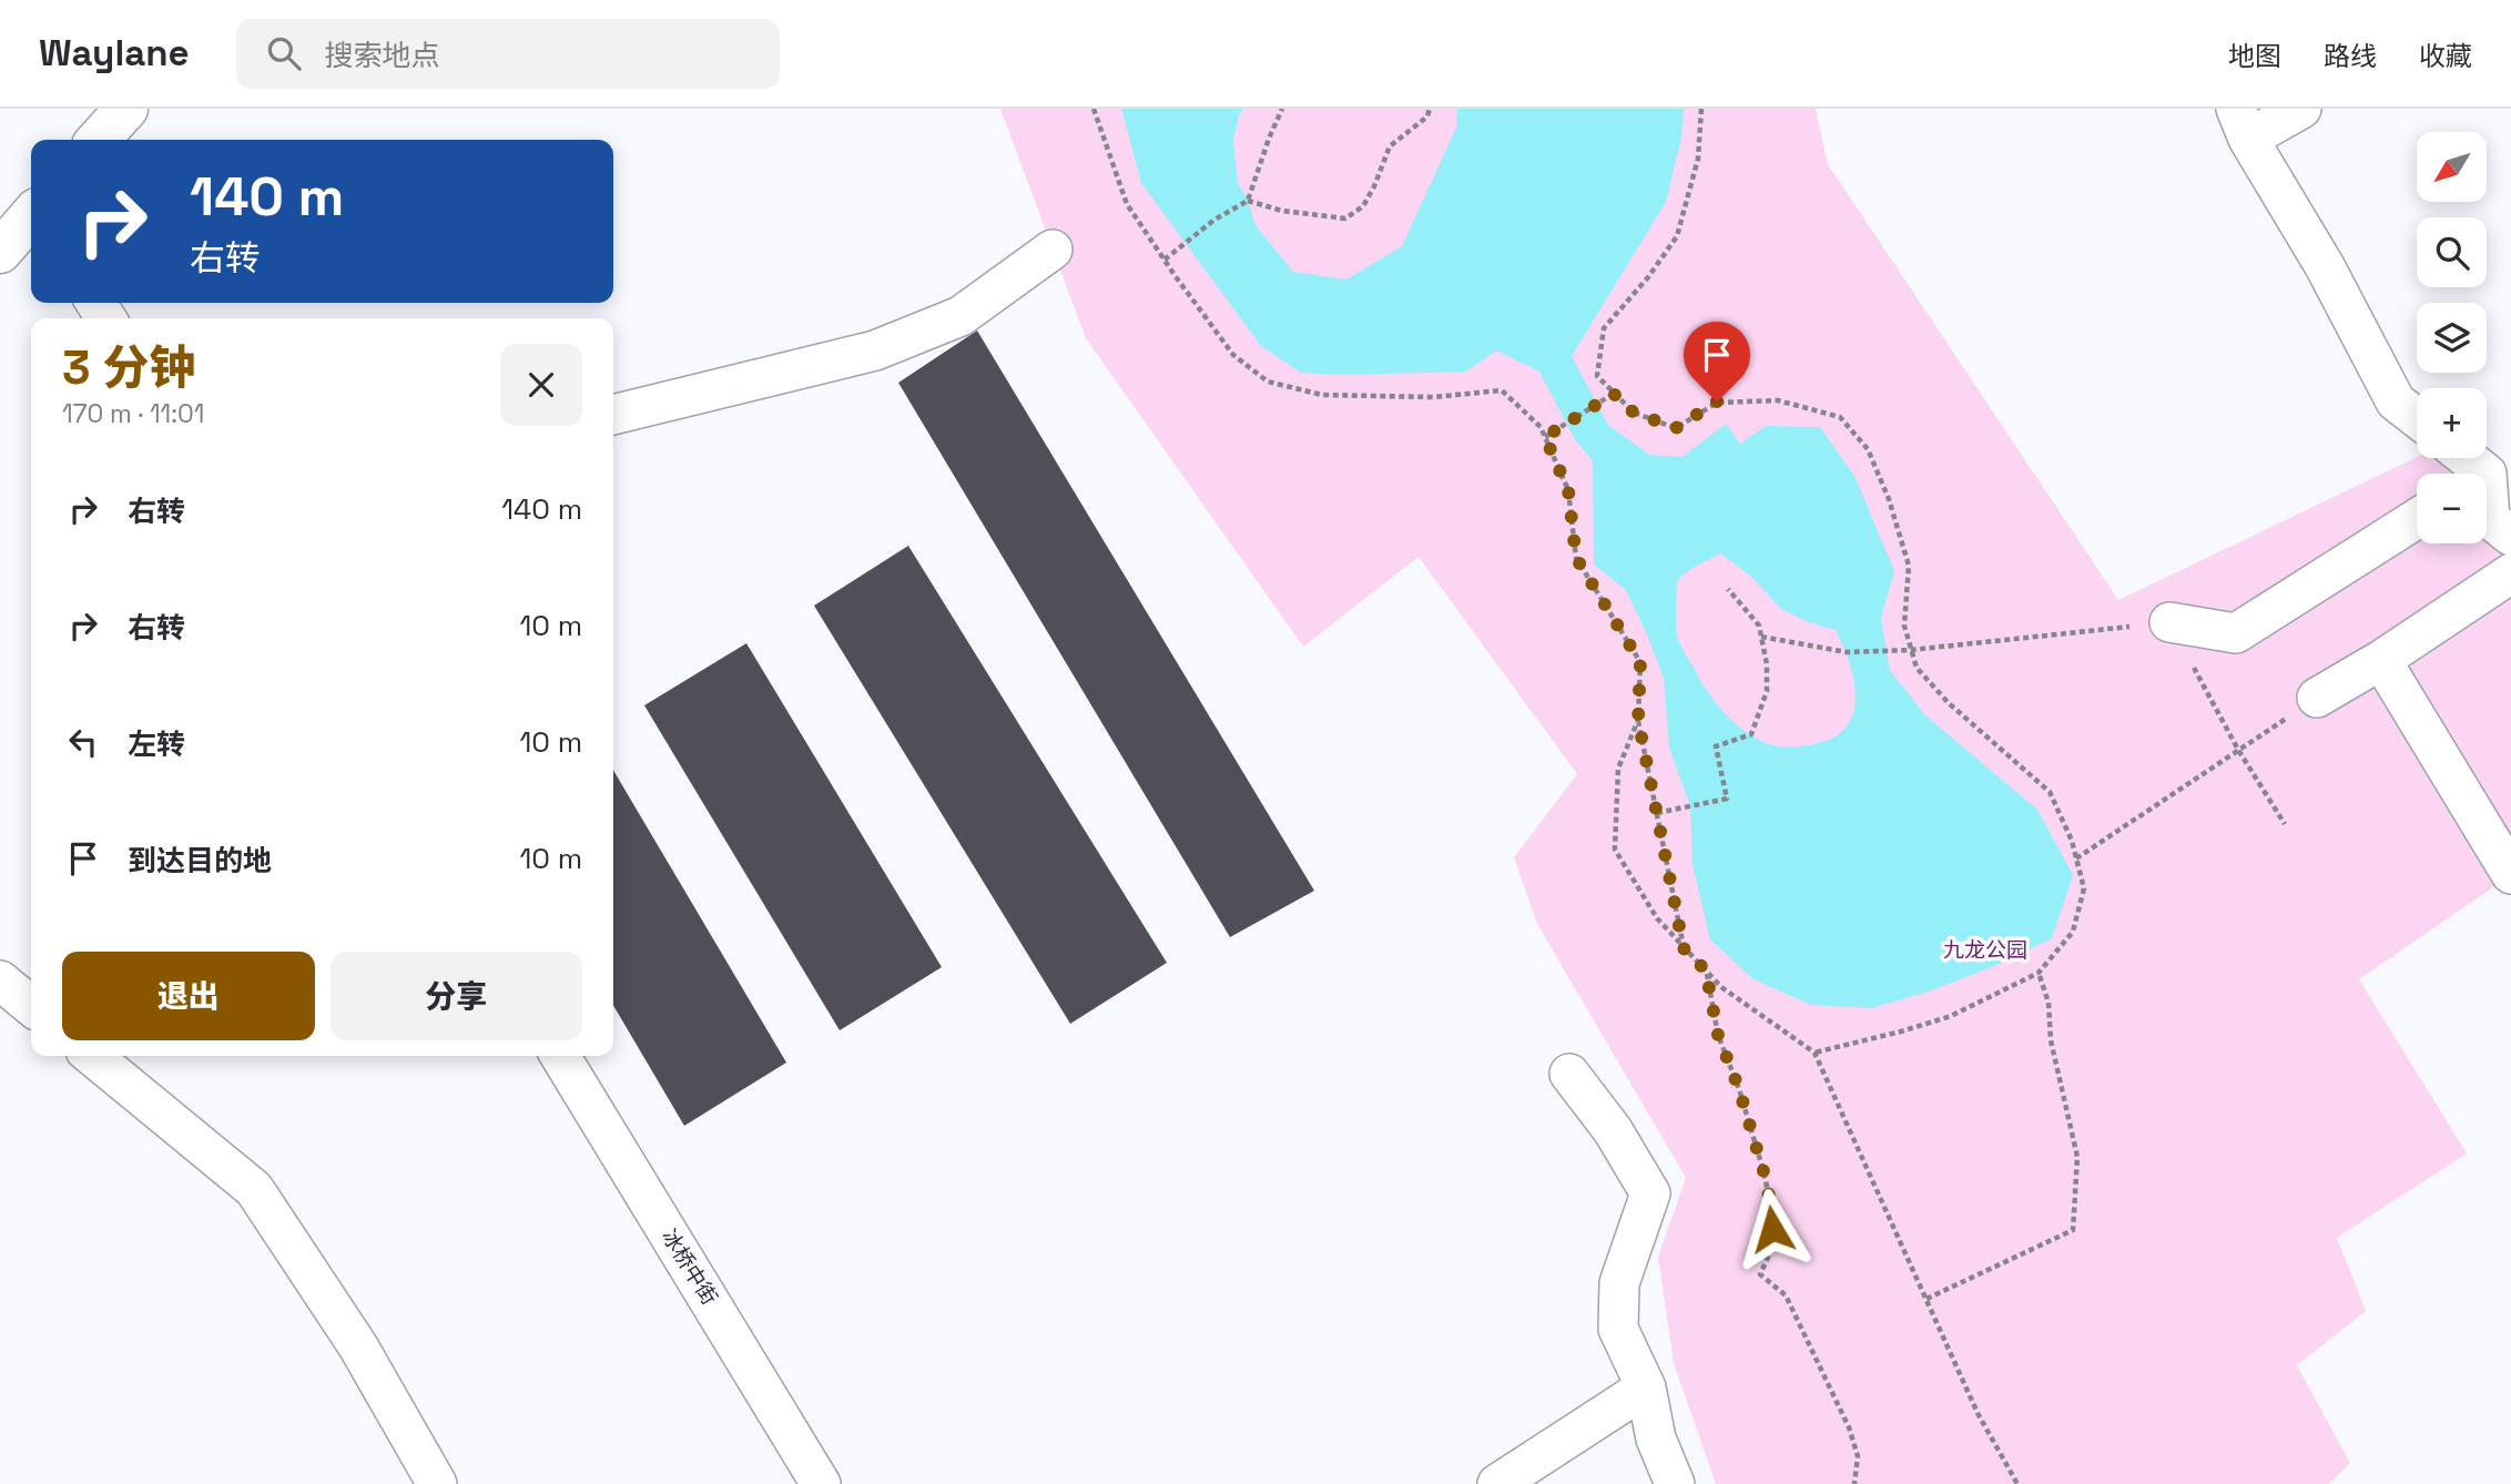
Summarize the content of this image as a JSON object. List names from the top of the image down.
{
  "streets": {
    "street": ["冰桥中街"]
  },
  "parks": ["九龙公园"],
  "north": "bottom left",
  "page": {
    "header": "Waylane",
    "search": "搜索地点",
    "nav": ["地图", "路线", "收藏"],
    "map_buttons": ["+", "−"],
    "turn": ["140 m", "右转"],
    "heading": ["3 分钟", "170 m · 11:01"],
    "list": [
      {
        "name": "右转",
        "value": "140 m"
      },
      {
        "name": "右转",
        "value": "10 m"
      },
      {
        "name": "左转",
        "value": "10 m"
      },
      {
        "name": "到达目的地",
        "value": "10 m"
      }
    ],
    "buttons": ["退出", "分享"]
  }
}
